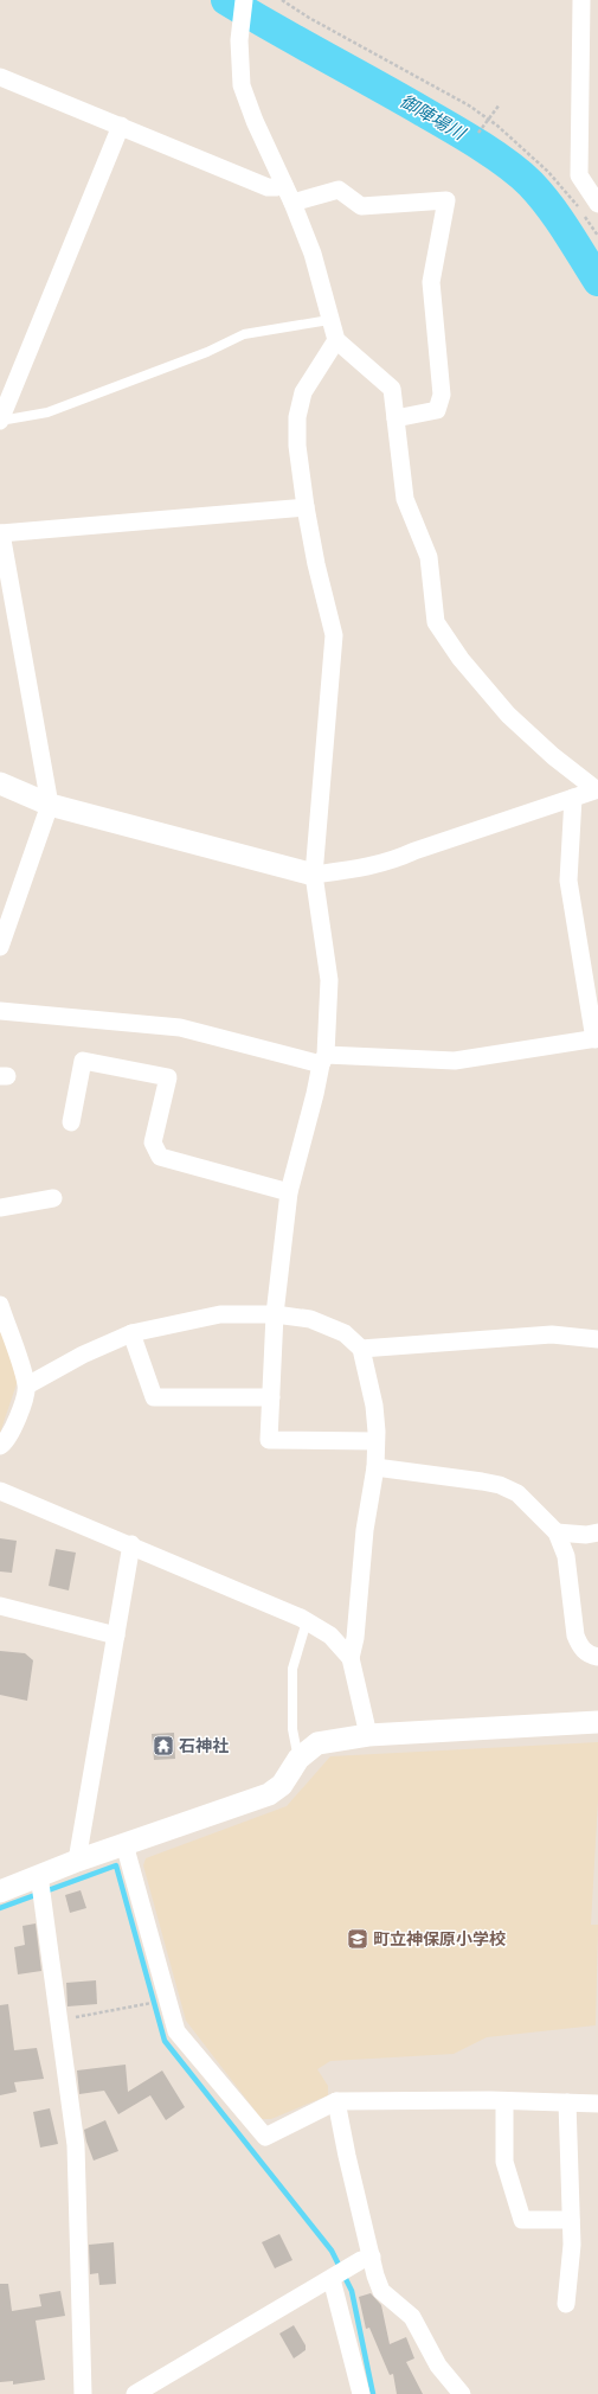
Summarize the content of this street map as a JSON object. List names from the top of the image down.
{
  "water": ["御陣場川"],
  "places": {
    "temple": ["石神社"],
    "school or university": ["町立神保原小学校"]
  }
}
